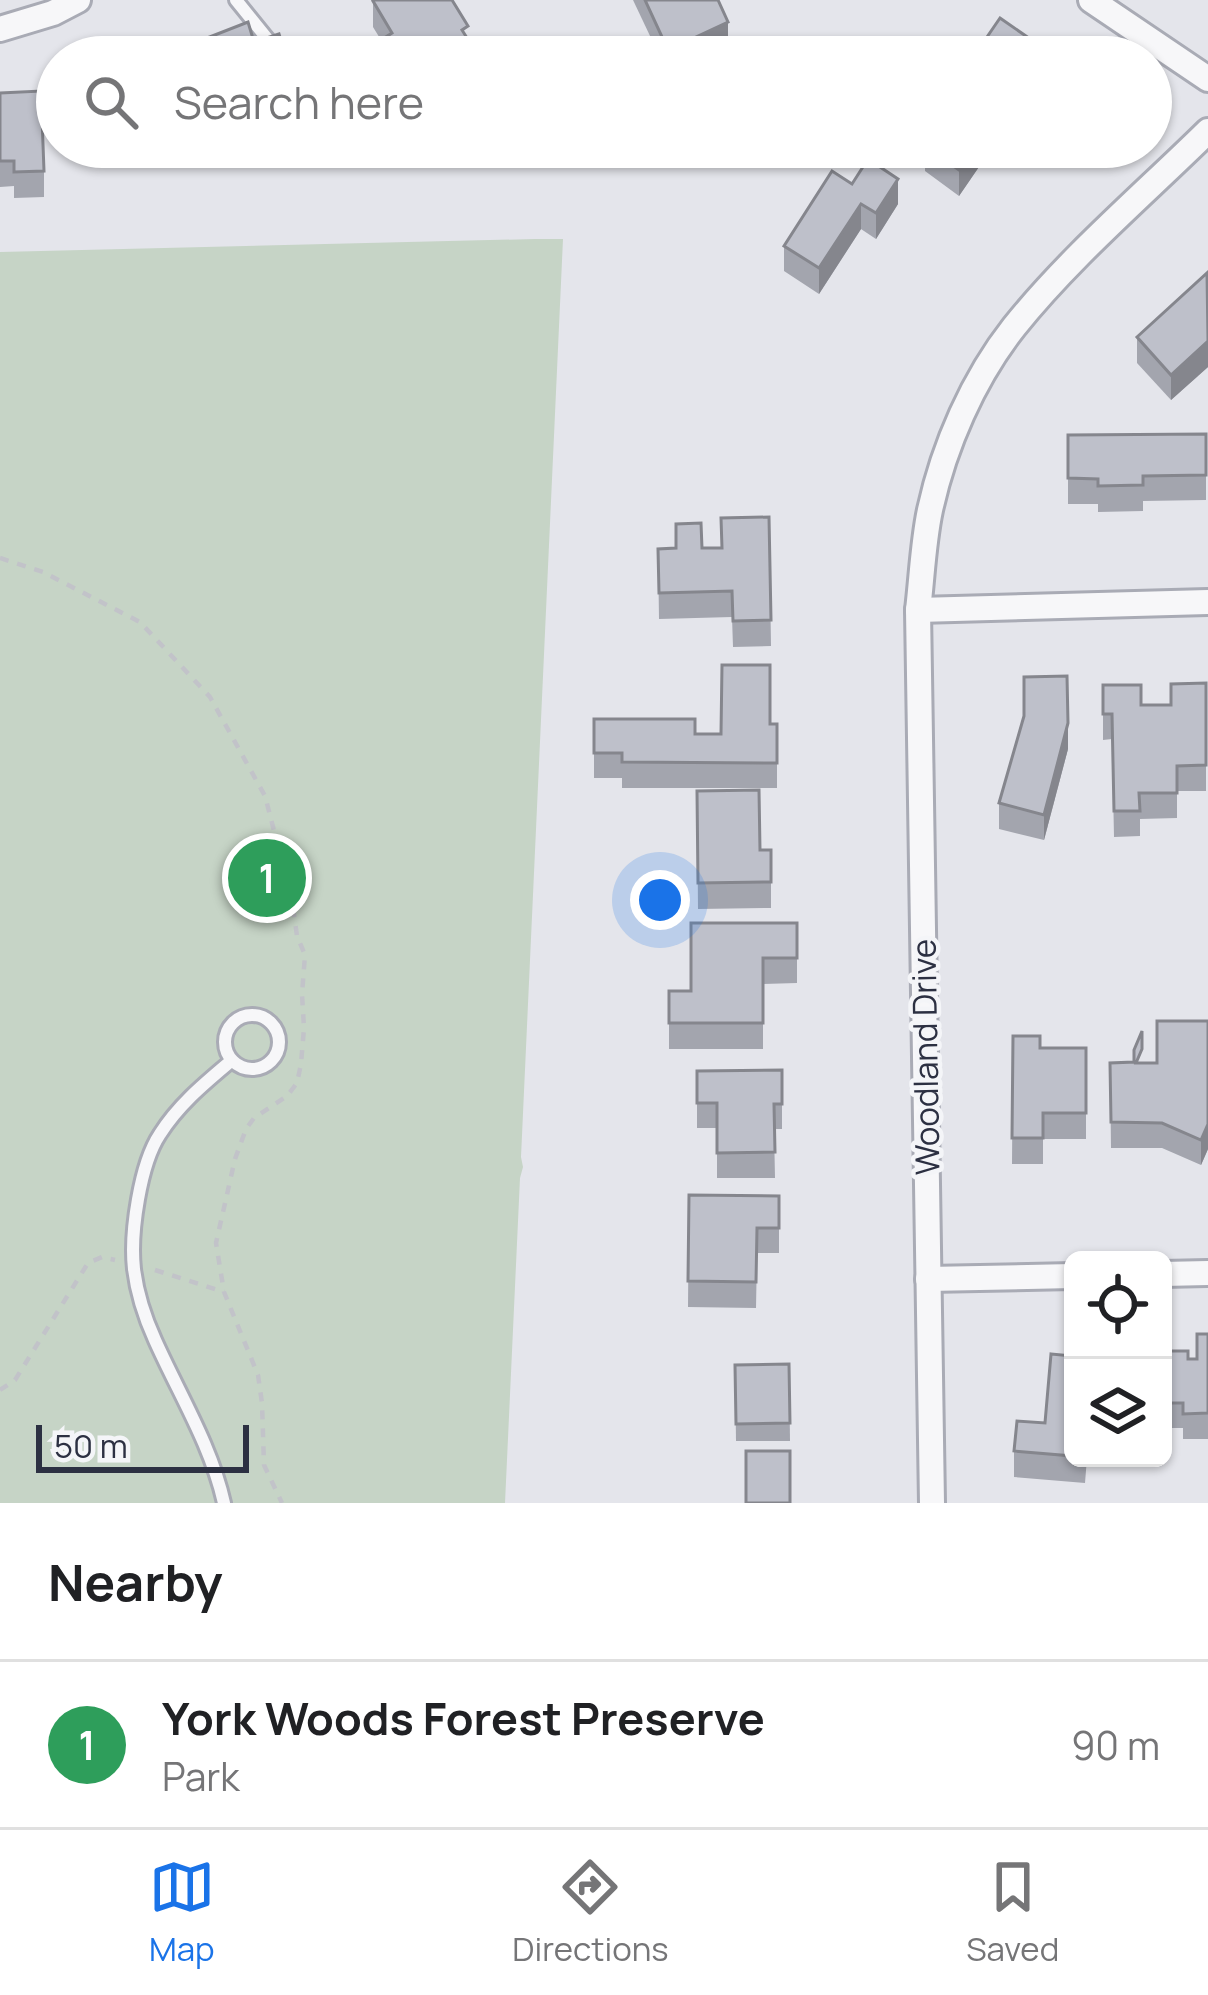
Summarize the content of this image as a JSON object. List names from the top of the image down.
{
  "streets": {
    "street": ["Woodland Drive"]
  },
  "scale_bar": "50 m",
  "page": {
    "search": "Search here",
    "pins": "1",
    "scale": "50 m",
    "heading": "Nearby",
    "list": [
      {
        "mark": "1",
        "name": "York Woods Forest Preserve",
        "note": "Park",
        "value": "90 m"
      }
    ],
    "nav": ["Map", "Directions", "Saved"]
  }
}
